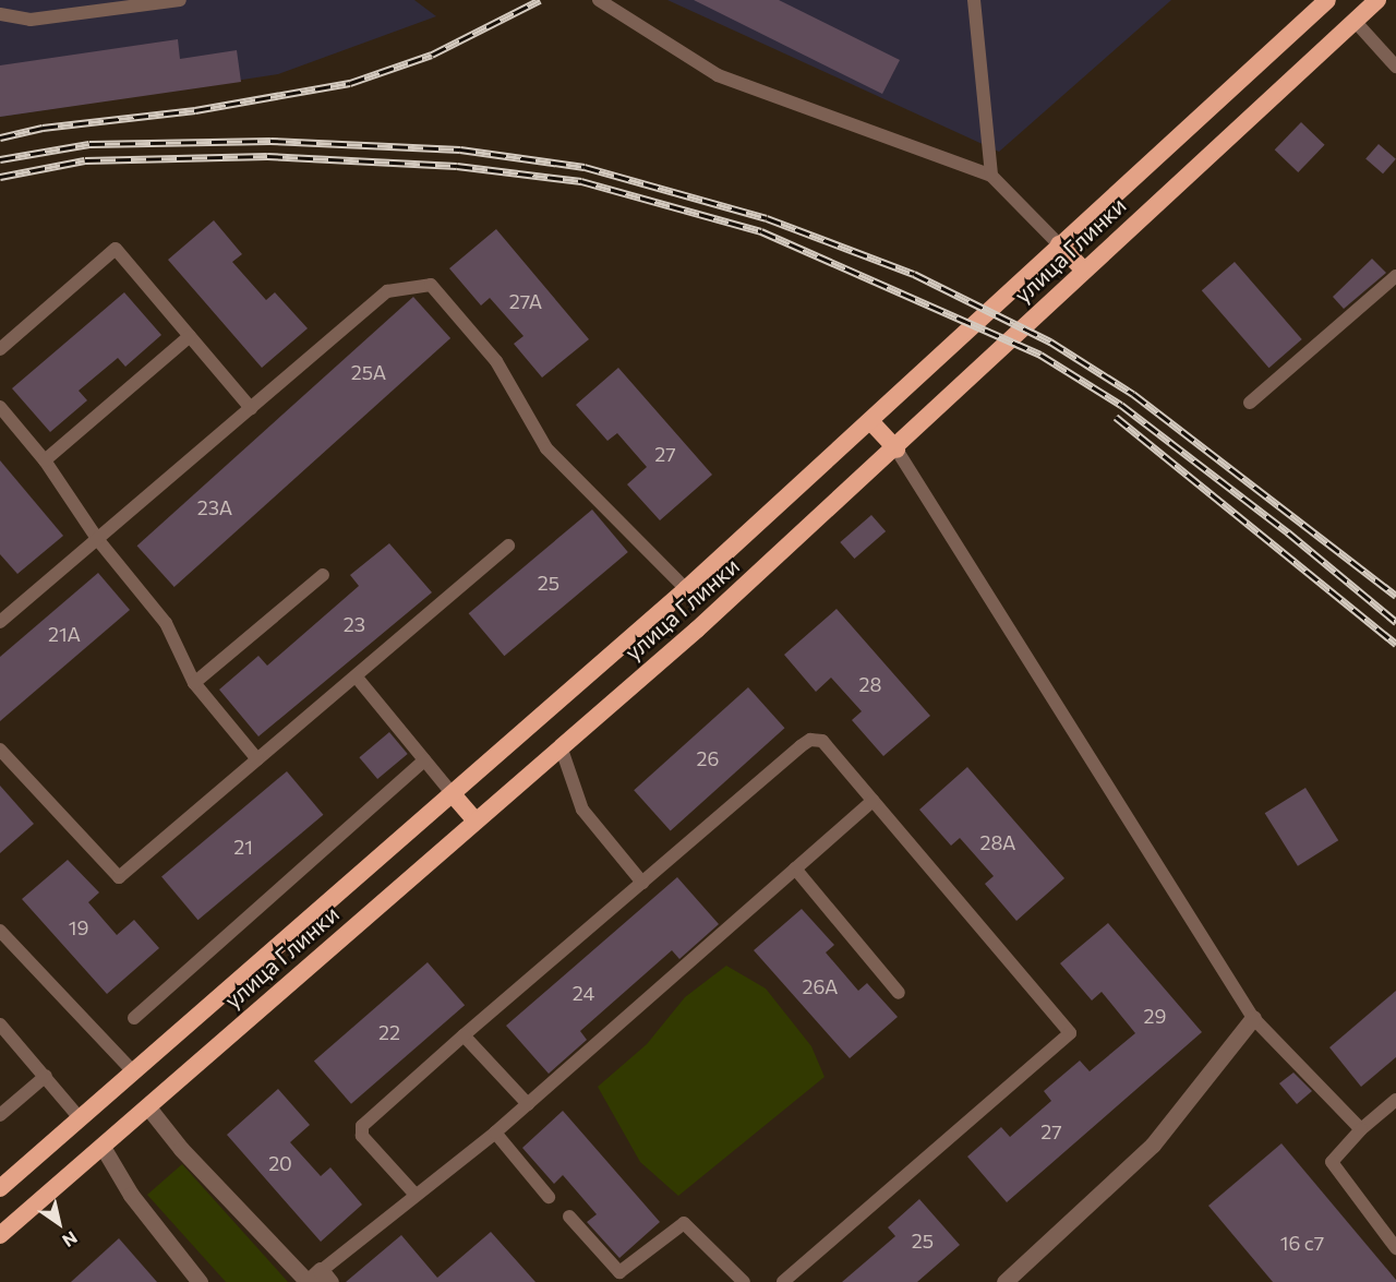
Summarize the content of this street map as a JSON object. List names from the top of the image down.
{
  "streets": {
    "highway": ["улица Глинки"]
  },
  "house_numbers": [
    "27А",
    "25А",
    "27",
    "23А",
    "25",
    "23",
    "21А",
    "28",
    "26",
    "28А",
    "21",
    "19",
    "26А",
    "24",
    "29",
    "22",
    "27",
    "20",
    "25",
    "16 с7"
  ],
  "north": "bottom right"
}
